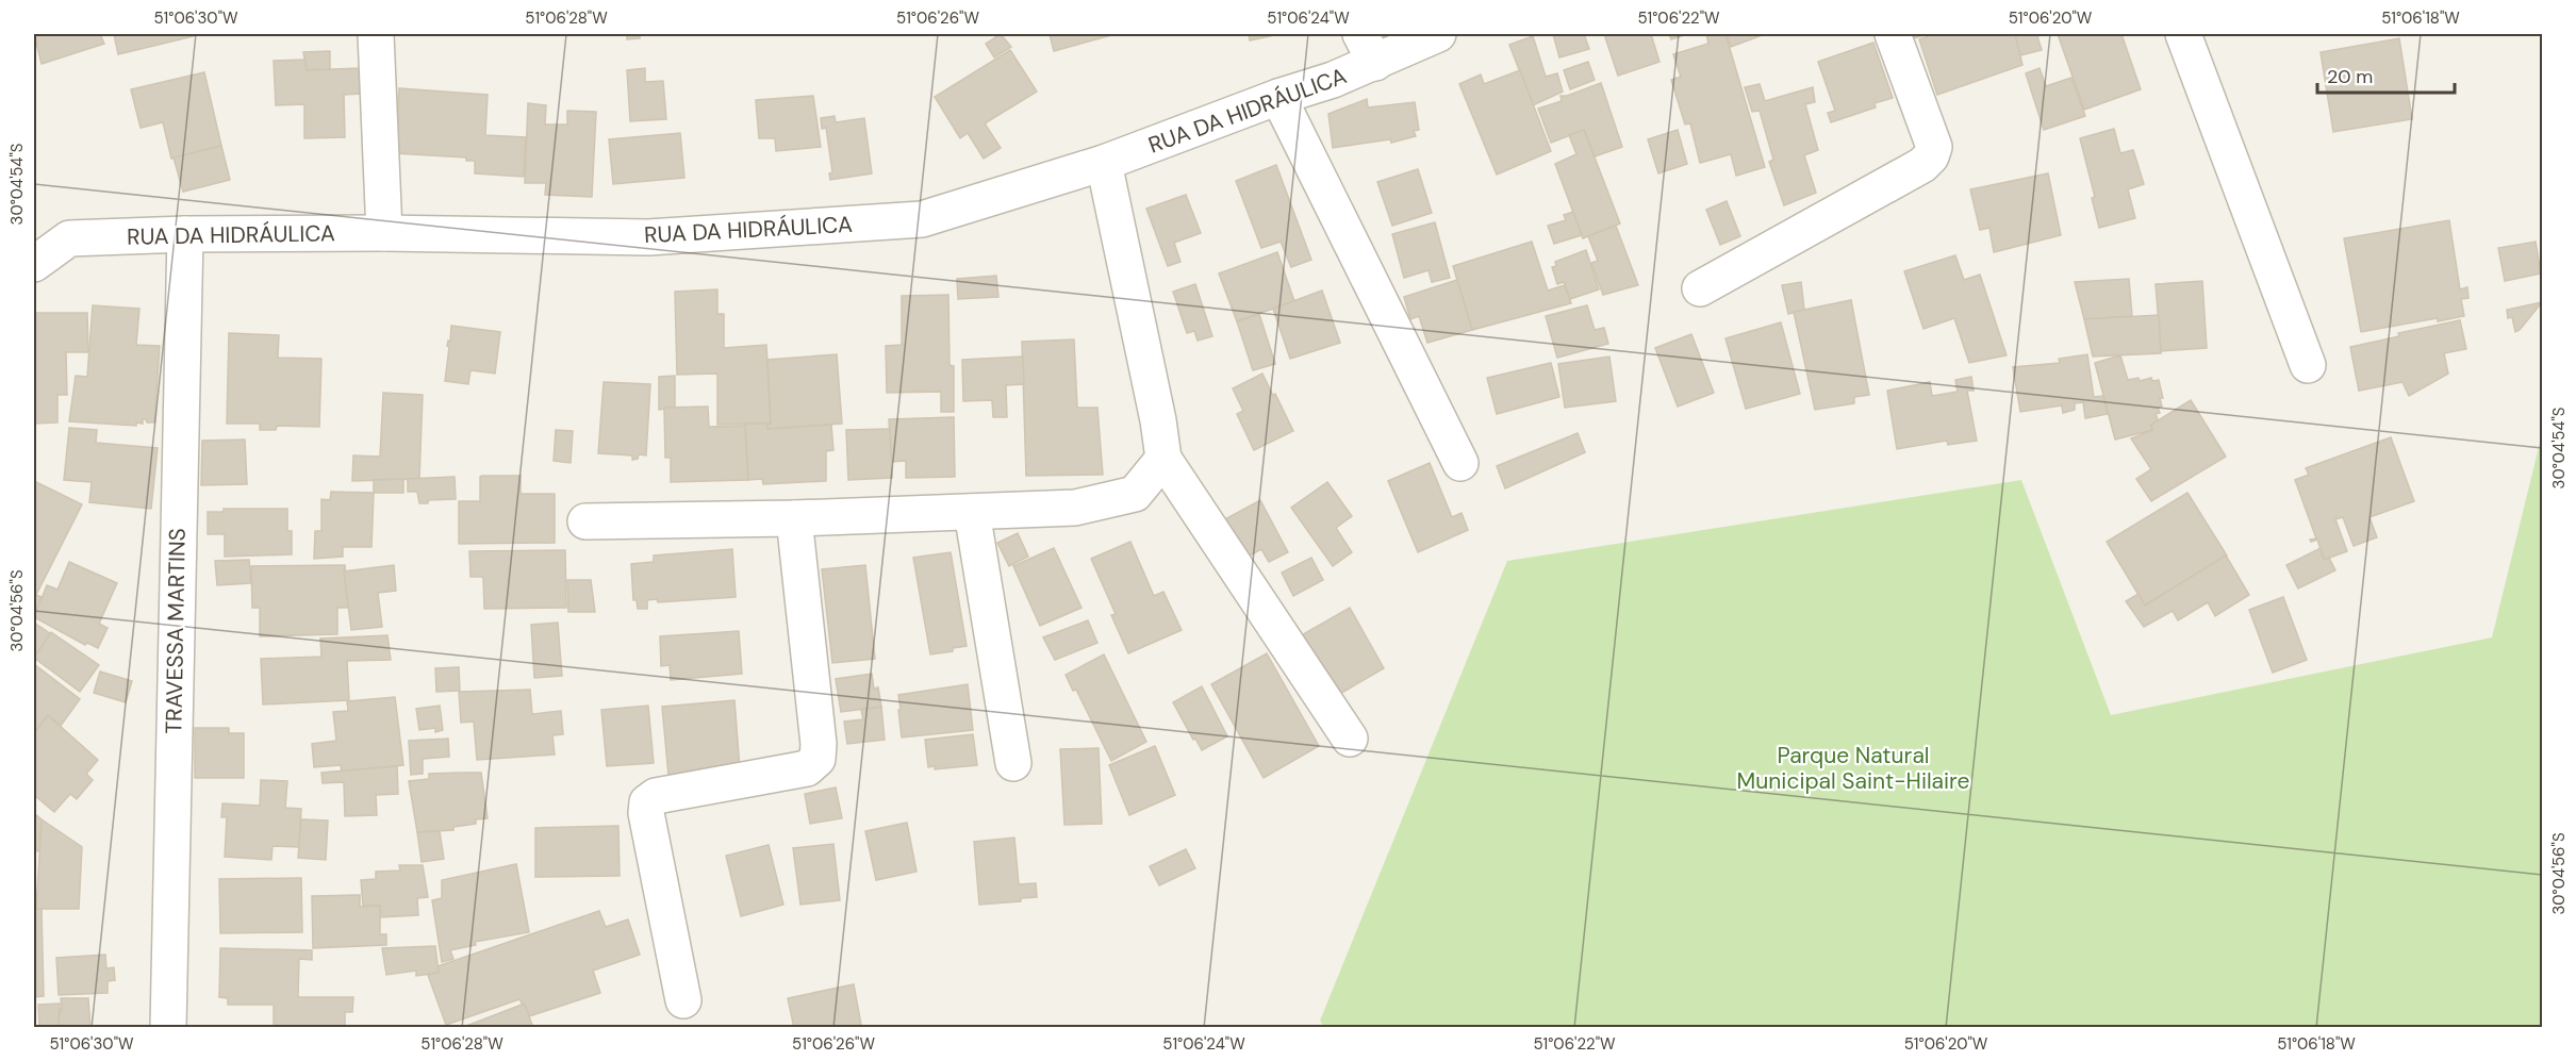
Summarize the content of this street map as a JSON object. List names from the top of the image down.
{
  "streets": {
    "street": ["RUA DA HIDRÁULICA", "TRAVESSA MARTINS"]
  },
  "crossings": [
    ["RUA DA HIDRÁULICA", "TRAVESSA MARTINS"]
  ],
  "parks": ["Parque Natural Municipal Saint-Hilaire"],
  "scale_bar": "20 m",
  "coordinates": [
    "51°06'30\"W",
    "51°06'28\"W",
    "51°06'26\"W",
    "51°06'24\"W",
    "51°06'22\"W",
    "51°06'20\"W",
    "51°06'18\"W",
    "30°04'54\"S",
    "30°04'56\"S"
  ]
}
